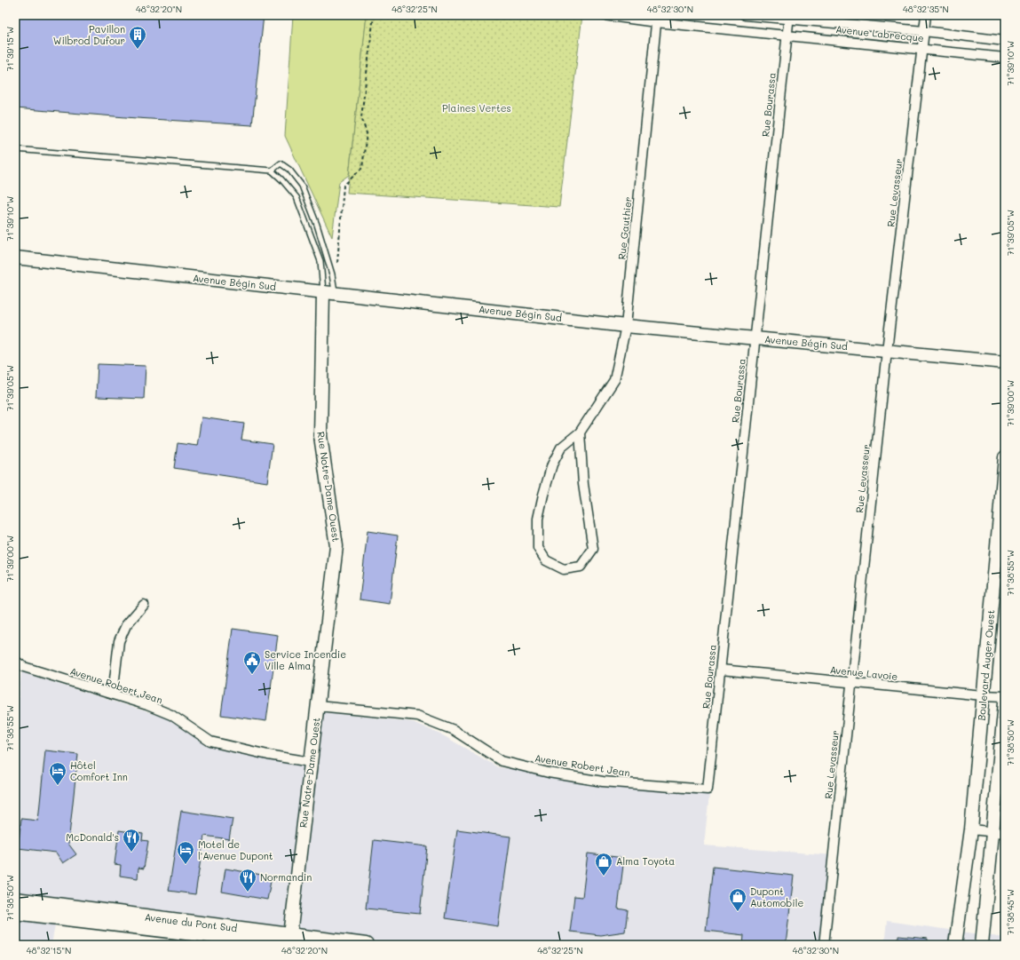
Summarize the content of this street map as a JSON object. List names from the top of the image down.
{
  "streets": {
    "main road": ["Avenue du Pont Sud"],
    "street": [
      "Avenue Labrecque",
      "Rue Bourassa",
      "Rue Levasseur",
      "Rue Gauthier",
      "Avenue Bégin Sud",
      "Rue Notre-Dame Ouest",
      "Boulevard Auger Ouest",
      "Avenue Lavoie",
      "Avenue Robert Jean"
    ]
  },
  "crossings": [
    ["Avenue Labrecque", "Rue Bourassa"],
    ["Avenue Labrecque", "Rue Levasseur"],
    ["Avenue Labrecque", "Rue Gauthier"],
    ["Rue Bourassa", "Avenue Bégin Sud"],
    ["Rue Bourassa", "Avenue Lavoie"],
    ["Rue Bourassa", "Avenue Robert Jean"],
    ["Rue Levasseur", "Avenue Bégin Sud"],
    ["Rue Levasseur", "Avenue Lavoie"],
    ["Rue Gauthier", "Avenue Bégin Sud"],
    ["Avenue Bégin Sud", "Rue Notre-Dame Ouest"],
    ["Rue Notre-Dame Ouest", "Avenue Robert Jean"],
    ["Rue Notre-Dame Ouest", "Avenue du Pont Sud"],
    ["Boulevard Auger Ouest", "Avenue Lavoie"]
  ],
  "parks": ["Plaines Vertes"],
  "places": {
    "building": ["Pavillon Wilbrod Dufour"],
    "public building": ["Service Incendie Ville Alma"],
    "hotel": ["Hôtel Comfort Inn", "Motel de l'Avenue Dupont"],
    "restaurant": ["McDonald's", "Normandin"],
    "shop": ["Alma Toyota", "Dupont Automobile"]
  },
  "coordinates": [
    "48°32'20\"N",
    "48°32'25\"N",
    "48°32'30\"N",
    "48°32'35\"N",
    "71°39'15\"W",
    "71°39'10\"W",
    "71°39'05\"W",
    "71°39'00\"W",
    "71°38'55\"W",
    "71°38'50\"W",
    "71°38'45\"W",
    "48°32'15\"N"
  ]
}
